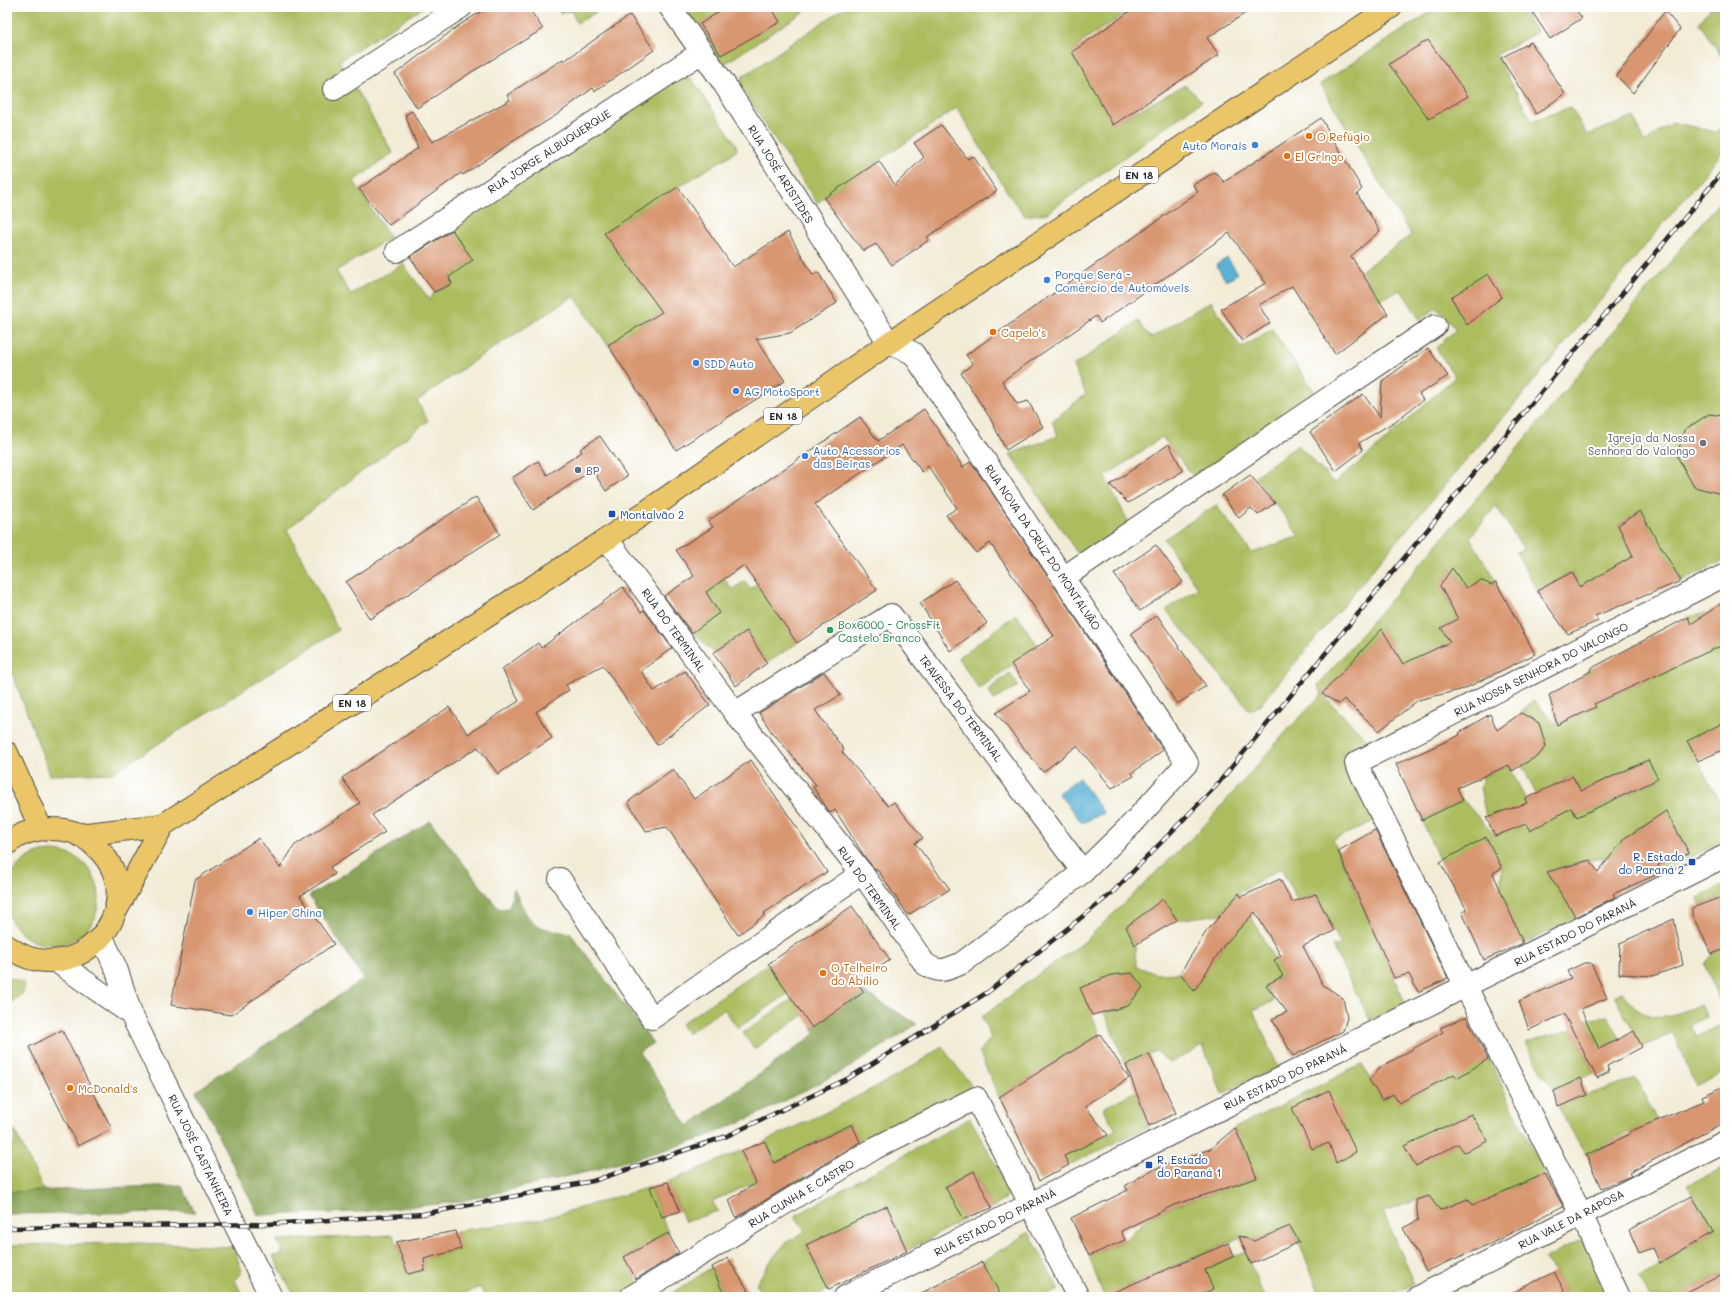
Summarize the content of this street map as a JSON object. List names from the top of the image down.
{
  "streets": {
    "main road": ["EN 18"],
    "street": [
      "RUA JORGE ALBUQUERQUE",
      "RUA JOSÉ ARISTIDES",
      "RUA NOVA DA CRUZ DO MONTALVÃO",
      "RUA DO TERMINAL",
      "RUA NOSSA SENHORA DO VALONGO",
      "TRAVESSA DO TERMINAL",
      "RUA ESTADO DO PARANÁ",
      "RUA JOSÉ CASTANHEIRA",
      "RUA CUNHA E CASTRO",
      "RUA VALE DA RAPOSA"
    ]
  },
  "crossings": [
    ["RUA JORGE ALBUQUERQUE", "RUA JOSÉ ARISTIDES"],
    ["RUA JOSÉ ARISTIDES", "EN 18"],
    ["RUA JOSÉ ARISTIDES", "RUA NOVA DA CRUZ DO MONTALVÃO"],
    ["EN 18", "RUA NOVA DA CRUZ DO MONTALVÃO"],
    ["EN 18", "RUA DO TERMINAL"],
    ["RUA NOVA DA CRUZ DO MONTALVÃO", "RUA DO TERMINAL"],
    ["RUA DO TERMINAL", "TRAVESSA DO TERMINAL"],
    ["RUA NOSSA SENHORA DO VALONGO", "RUA ESTADO DO PARANÁ"],
    ["RUA ESTADO DO PARANÁ", "RUA CUNHA E CASTRO"]
  ],
  "places": {
    "other": [
      "O Refúgio",
      "Auto Morais",
      "El Gringo",
      "Porque Será - Comércio de Automóveis",
      "Capelo's",
      "SDD Auto",
      "AG MotoSport",
      "Igreja da Nossa Senhora do Valongo",
      "Auto Acessórios das Beiras",
      "BP",
      "Box6000 - CrossFit Castelo Branco",
      "Hiper China",
      "O Telheiro do Abílio",
      "McDonald's"
    ],
    "transit": ["Montalvão 2", "R. Estado do Paraná 2", "R. Estado do Paraná 1"]
  }
}
